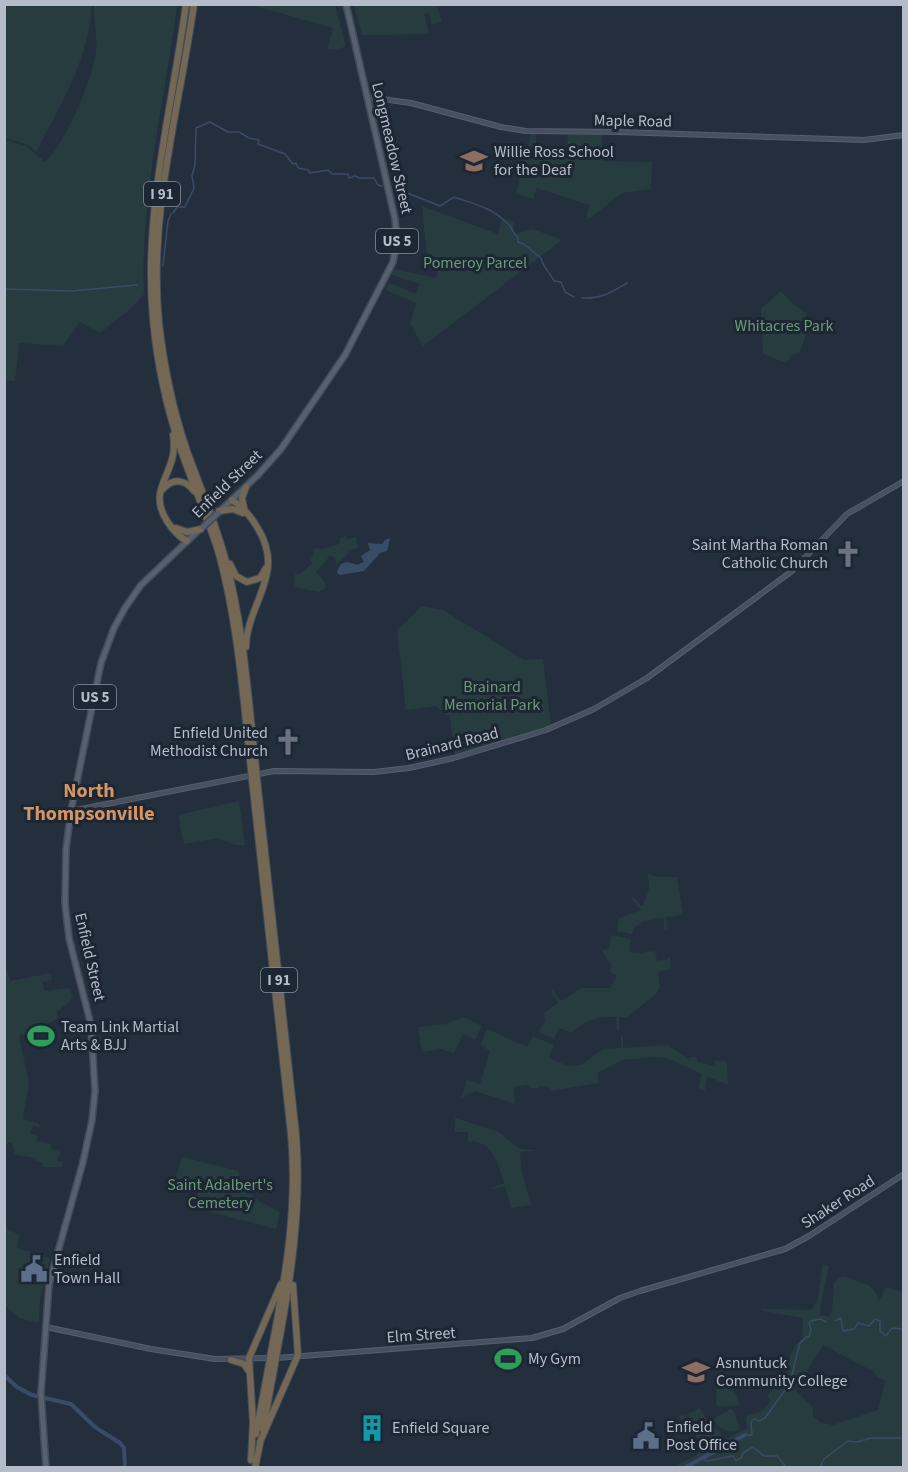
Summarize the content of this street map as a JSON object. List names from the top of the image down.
{
  "streets": {
    "highway": ["I 91"],
    "main road": [
      "Maple Road",
      "Longmeadow Street",
      "US 5",
      "Enfield Street",
      "Brainard Road",
      "Shaker Road",
      "Elm Street"
    ]
  },
  "crossings": [
    ["Maple Road", "Longmeadow Street"],
    ["Longmeadow Street", "Enfield Street"],
    ["Enfield Street", "Brainard Road"],
    ["Enfield Street", "Elm Street"],
    ["Shaker Road", "Elm Street"]
  ],
  "districts": ["North Thompsonville"],
  "parks": [
    "Pomeroy Parcel",
    "Whitacres Park",
    "Brainard Memorial Park",
    "Saint Adalbert's Cemetery"
  ],
  "places": {
    "school or university": ["Willie Ross School for the Deaf", "Asnuntuck Community College"],
    "church": ["Saint Martha Roman Catholic Church", "Enfield United Methodist Church"],
    "sports": ["Team Link Martial Arts & BJJ", "My Gym"],
    "public building": ["Enfield Town Hall", "Enfield Post Office"],
    "building": ["Enfield Square"]
  }
}
